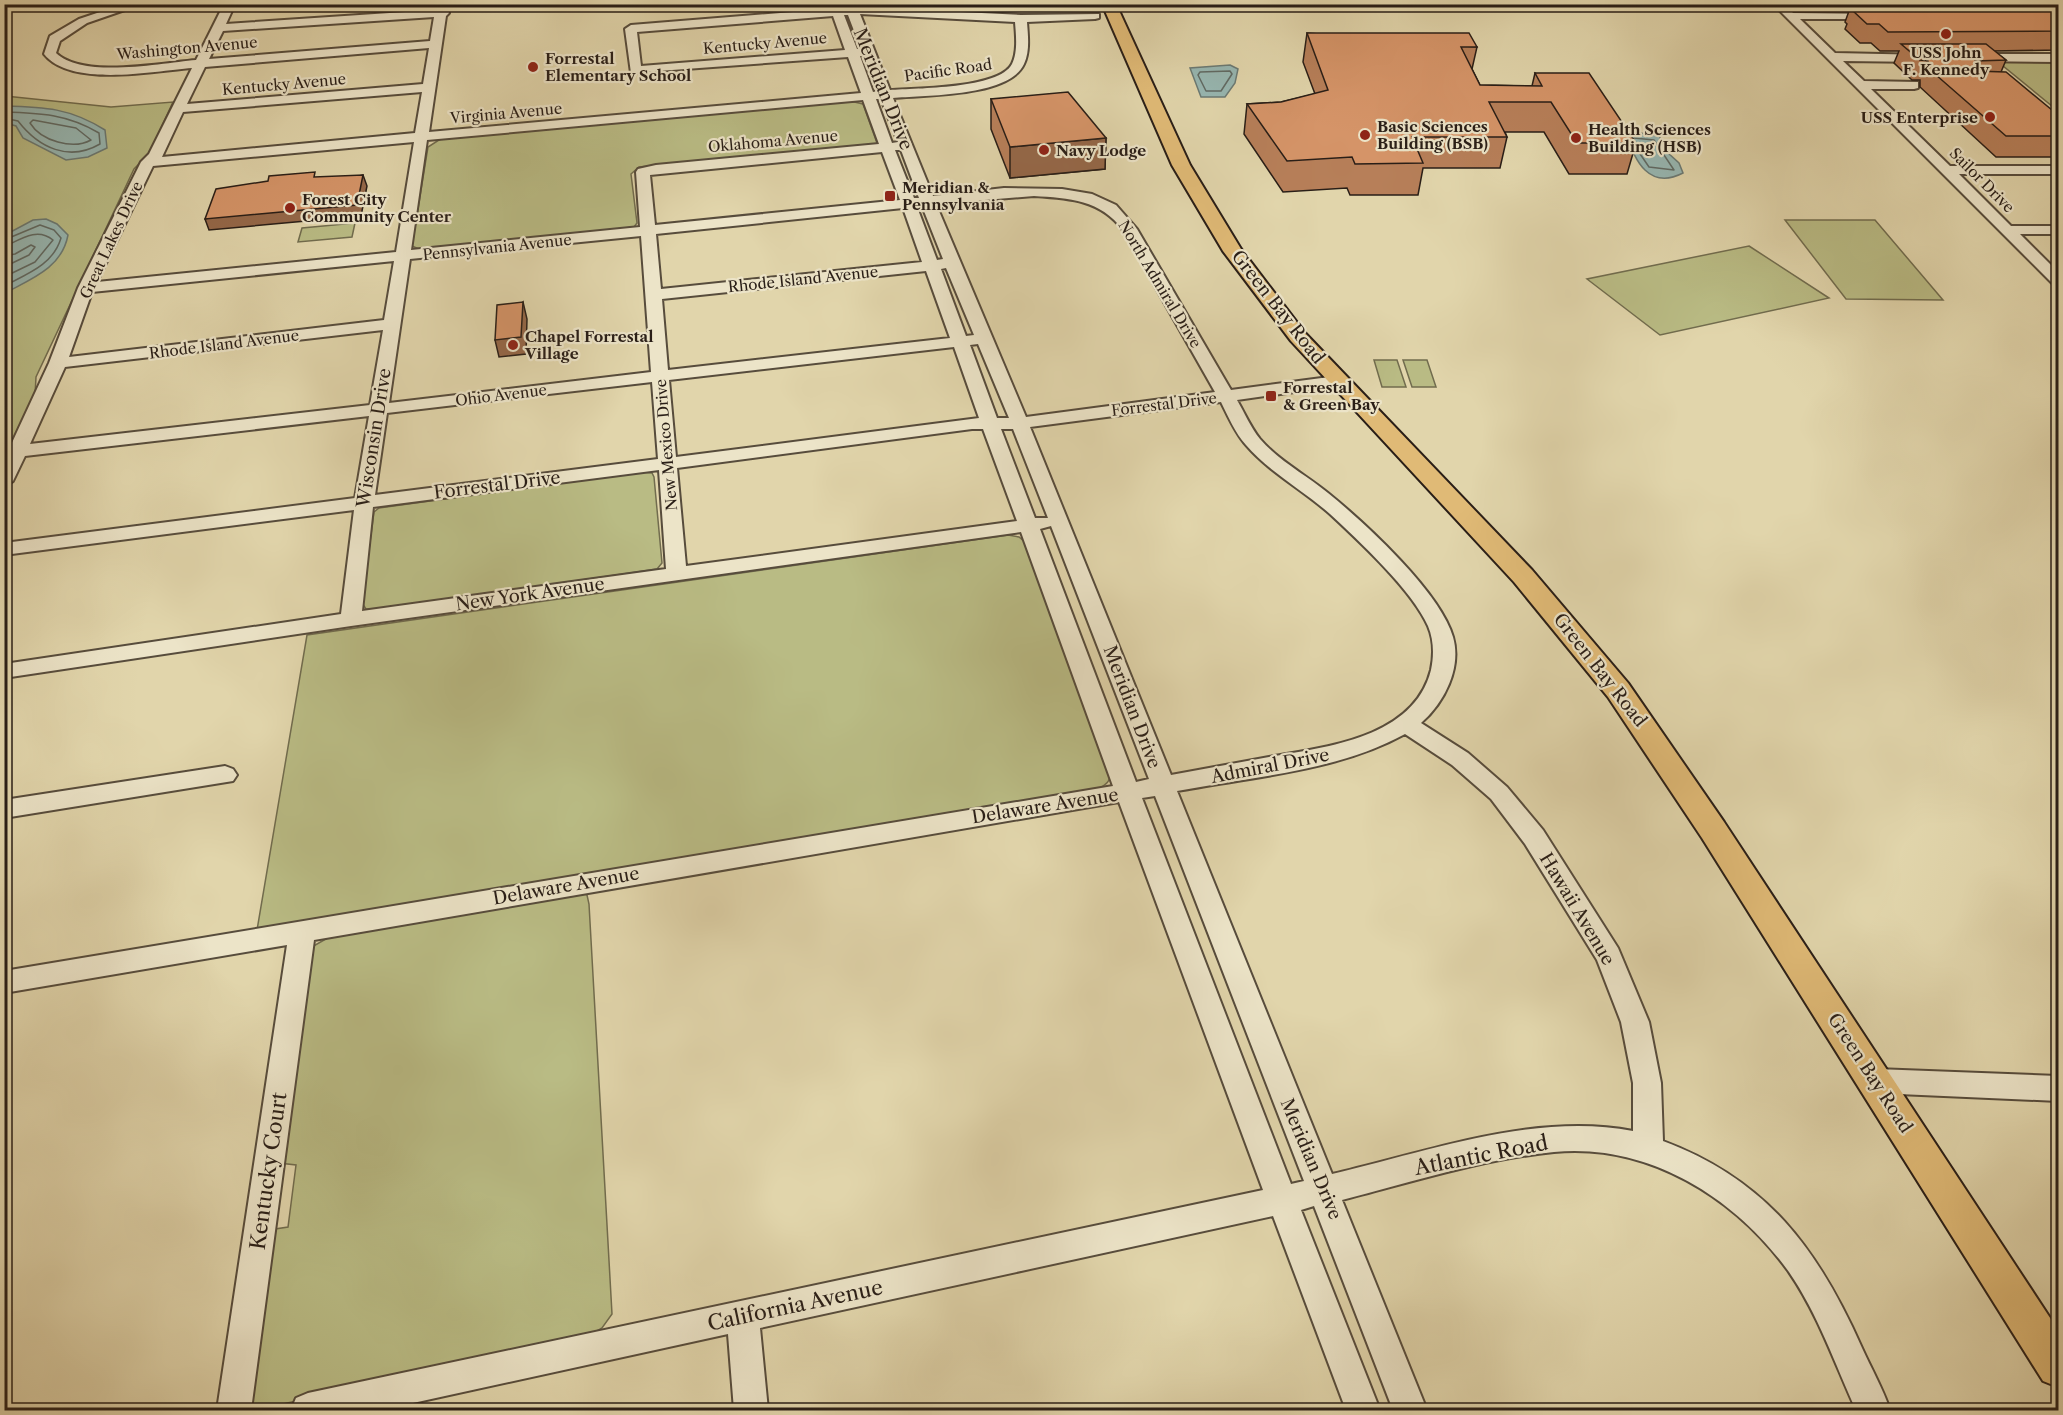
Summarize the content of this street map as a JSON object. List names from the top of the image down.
{
  "streets": {
    "main road": ["Green Bay Road"],
    "street": [
      "Kentucky Avenue",
      "Washington Avenue",
      "Pacific Road",
      "Meridian Drive",
      "Virginia Avenue",
      "Oklahoma Avenue",
      "Sailor Drive",
      "Great Lakes Drive",
      "Pennsylvania Avenue",
      "Rhode Island Avenue",
      "North Admiral Drive",
      "Ohio Avenue",
      "Forrestal Drive",
      "Wisconsin Drive",
      "New Mexico Drive",
      "New York Avenue",
      "Admiral Drive",
      "Delaware Avenue",
      "Hawaii Avenue",
      "Atlantic Road",
      "Kentucky Court",
      "California Avenue"
    ]
  },
  "crossings": [
    ["Kentucky Avenue", "Meridian Drive"],
    ["Kentucky Avenue", "Great Lakes Drive"],
    ["Washington Avenue", "Great Lakes Drive"],
    ["Pacific Road", "Meridian Drive"],
    ["Pacific Road", "Virginia Avenue"],
    ["Meridian Drive", "Virginia Avenue"],
    ["Meridian Drive", "Oklahoma Avenue"],
    ["Meridian Drive", "Pennsylvania Avenue"],
    ["Meridian Drive", "Rhode Island Avenue"],
    ["Meridian Drive", "North Admiral Drive"],
    ["Meridian Drive", "Ohio Avenue"],
    ["Meridian Drive", "Forrestal Drive"],
    ["Meridian Drive", "New York Avenue"],
    ["Meridian Drive", "Admiral Drive"],
    ["Meridian Drive", "Delaware Avenue"],
    ["Meridian Drive", "Atlantic Road"],
    ["Meridian Drive", "California Avenue"],
    ["Virginia Avenue", "Great Lakes Drive"],
    ["Virginia Avenue", "Wisconsin Drive"],
    ["Oklahoma Avenue", "New Mexico Drive"],
    ["Great Lakes Drive", "Pennsylvania Avenue"],
    ["Great Lakes Drive", "Rhode Island Avenue"],
    ["Great Lakes Drive", "Ohio Avenue"],
    ["Pennsylvania Avenue", "North Admiral Drive"],
    ["Pennsylvania Avenue", "Wisconsin Drive"],
    ["Pennsylvania Avenue", "New Mexico Drive"],
    ["Rhode Island Avenue", "Wisconsin Drive"],
    ["Rhode Island Avenue", "New Mexico Drive"],
    ["North Admiral Drive", "Forrestal Drive"],
    ["North Admiral Drive", "Admiral Drive"],
    ["North Admiral Drive", "Hawaii Avenue"],
    ["Green Bay Road", "Forrestal Drive"],
    ["Ohio Avenue", "Wisconsin Drive"],
    ["Ohio Avenue", "New Mexico Drive"],
    ["Forrestal Drive", "Wisconsin Drive"],
    ["Forrestal Drive", "New Mexico Drive"],
    ["Wisconsin Drive", "New York Avenue"],
    ["New Mexico Drive", "New York Avenue"],
    ["Admiral Drive", "Delaware Avenue"],
    ["Admiral Drive", "Hawaii Avenue"],
    ["Delaware Avenue", "Kentucky Court"],
    ["Hawaii Avenue", "Atlantic Road"],
    ["Atlantic Road", "California Avenue"]
  ],
  "places": {
    "other": [
      "USS John F. Kennedy",
      "Forrestal Elementary School",
      "USS Enterprise",
      "Basic Sciences Building (BSB)",
      "Health Sciences Building (HSB)",
      "Navy Lodge",
      "Forest City Community Center",
      "Chapel Forrestal Village"
    ],
    "transit": ["Meridian & Pennsylvania", "Forrestal & Green Bay"]
  }
}
